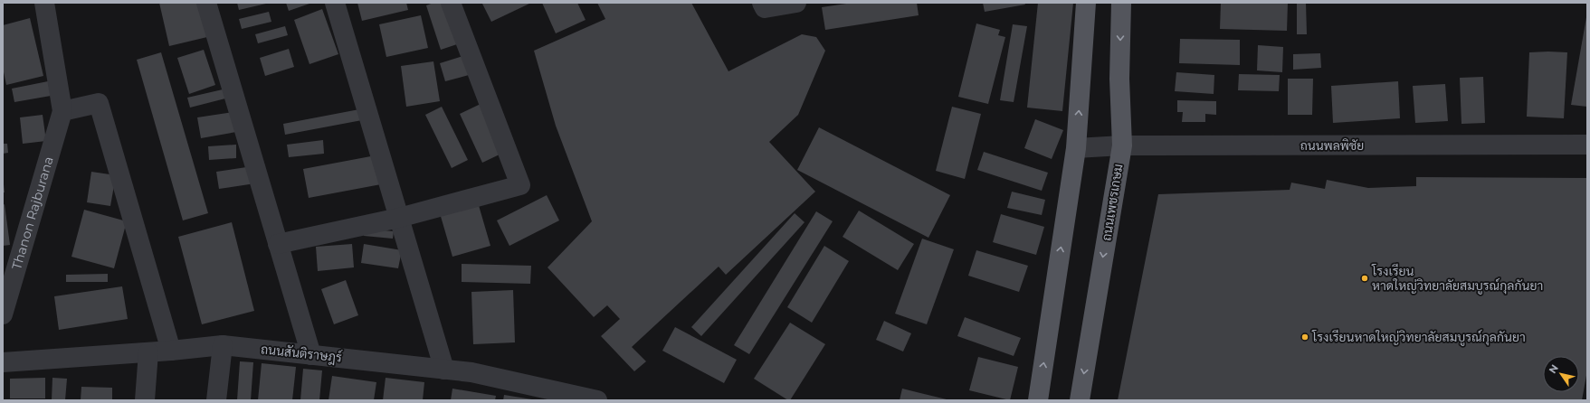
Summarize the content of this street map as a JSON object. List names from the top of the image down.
{
  "streets": {
    "main road": ["ถนนเพชรเกษม"],
    "street": ["ถนนพลพิชัย", "Thanon Rajburana", "ถนนสันติราษฎร์"]
  },
  "crossings": [
    ["ถนนพลพิชัย", "ถนนเพชรเกษม"]
  ],
  "places": ["โรงเรียน หาดใหญ่วิทยาลัยสมบูรณ์กุลกันยา", "โรงเรียนหาดใหญ่วิทยาลัยสมบูรณ์กุลกันยา"],
  "north": "top left"
}
